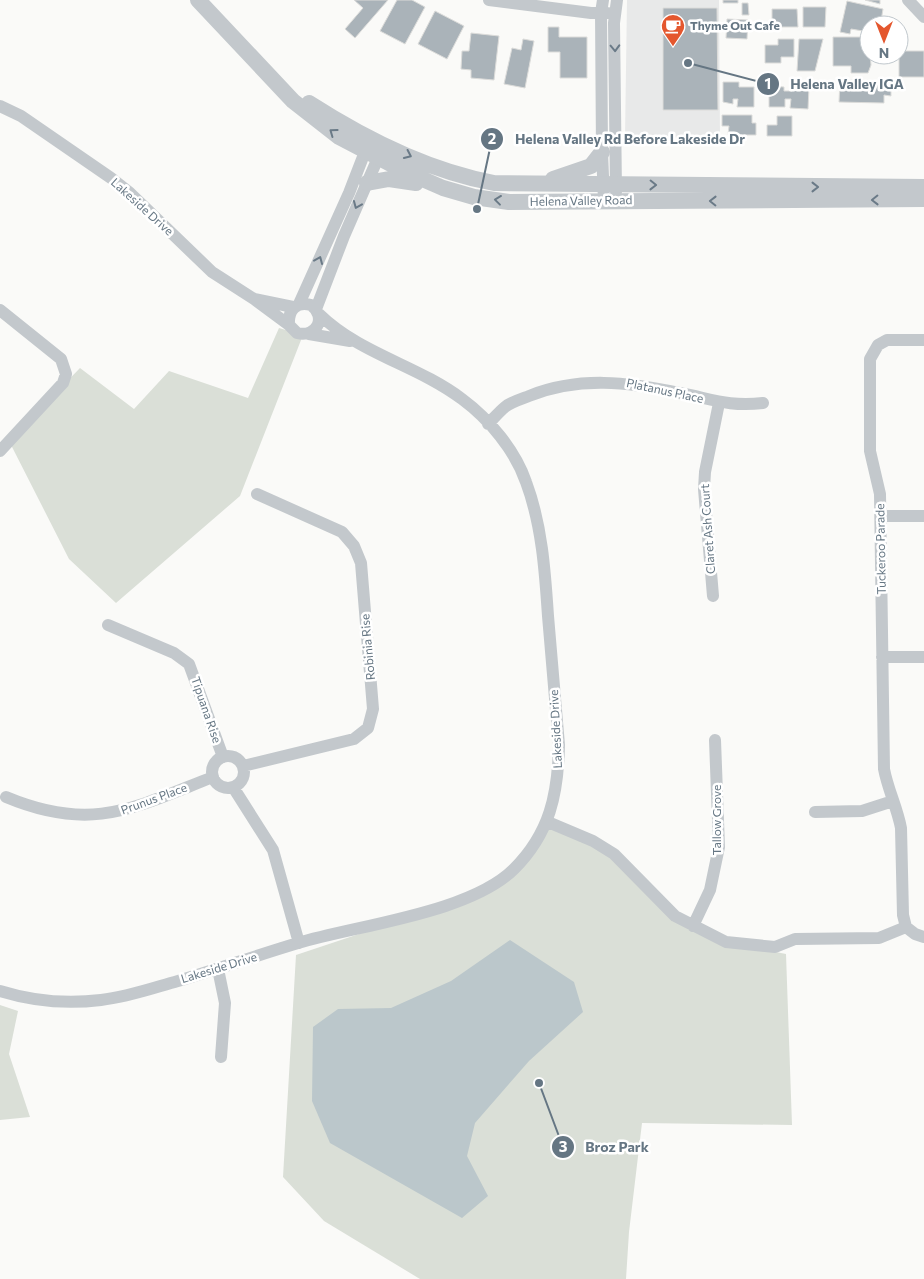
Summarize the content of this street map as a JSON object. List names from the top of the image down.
{
  "streets": {
    "street": [
      "Helena Valley Road",
      "Lakeside Drive",
      "Platanus Place",
      "Claret Ash Court",
      "Tuckeroo Parade",
      "Robinia Rise",
      "Tipuana Rise",
      "Prunus Place",
      "Tallow Grove"
    ]
  },
  "crossings": [
    ["Lakeside Drive", "Platanus Place"],
    ["Platanus Place", "Claret Ash Court"],
    ["Robinia Rise", "Tipuana Rise"],
    ["Robinia Rise", "Prunus Place"],
    ["Tipuana Rise", "Prunus Place"]
  ],
  "places": {
    "cafe": ["Thyme Out Cafe"],
    "other": ["Helena Valley IGA", "Helena Valley Rd Before Lakeside Dr", "Broz Park"]
  },
  "north": "bottom"
}
